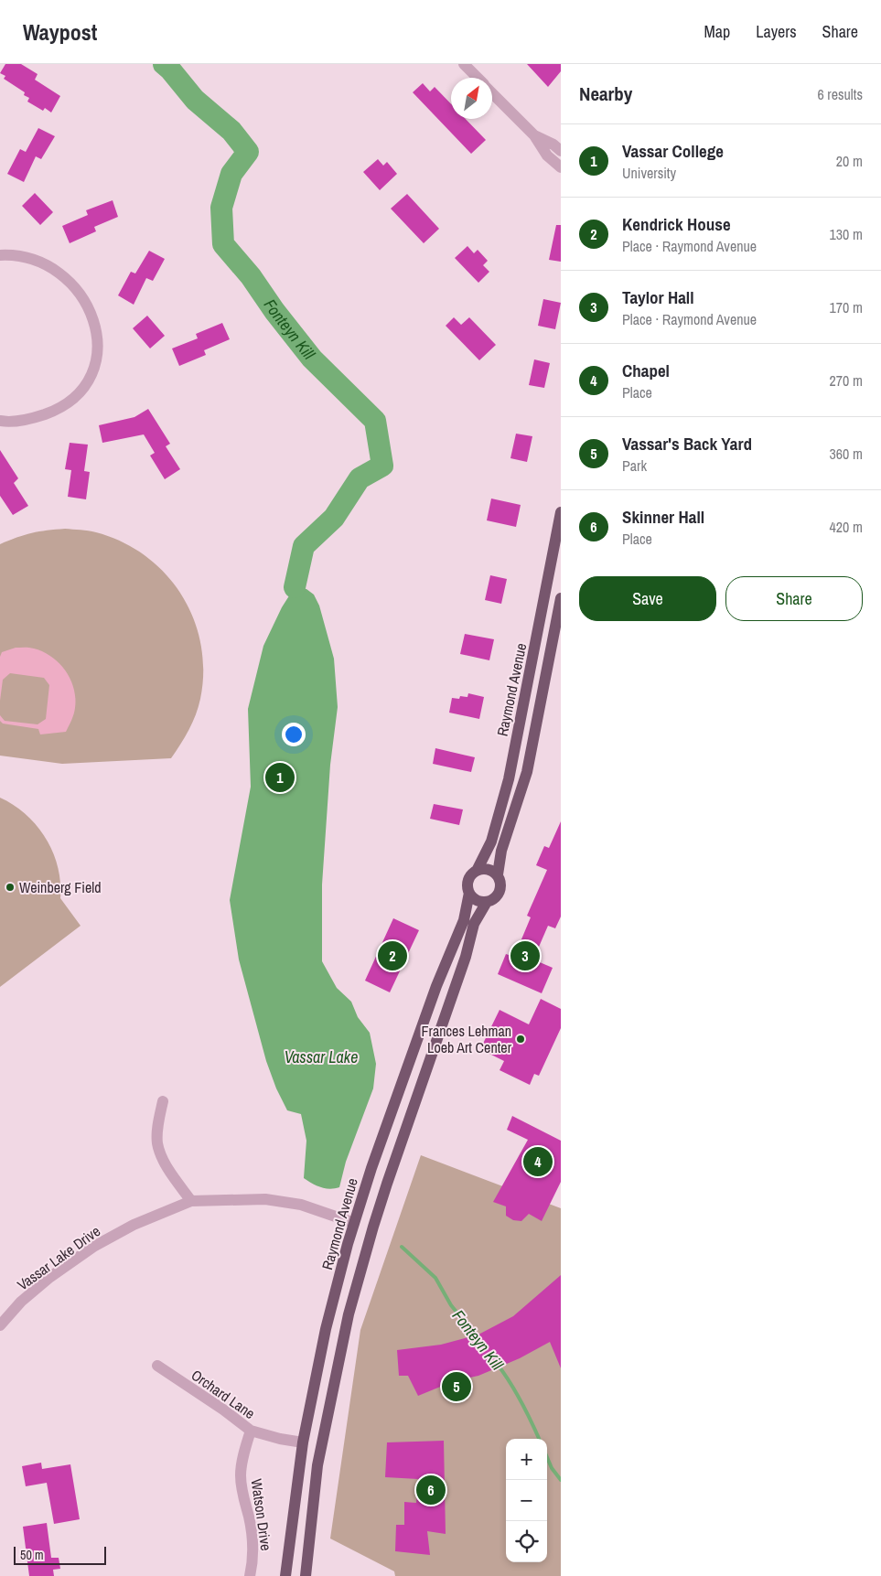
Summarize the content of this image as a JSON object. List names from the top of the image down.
{
  "streets": {
    "main road": ["Raymond Avenue"],
    "street": ["Vassar Lake Drive", "Orchard Lane", "Watson Drive"]
  },
  "crossings": [
    ["Raymond Avenue", "Vassar Lake Drive"],
    ["Raymond Avenue", "Orchard Lane"],
    ["Orchard Lane", "Watson Drive"]
  ],
  "water": ["Fonteyn Kill", "Vassar Lake"],
  "places": ["Weinberg Field", "Frances Lehman Loeb Art Center"],
  "scale_bar": "50 m",
  "north": "top right",
  "page": {
    "header": "Waypost",
    "nav": ["Map", "Layers", "Share"],
    "heading": ["Nearby", "6 results"],
    "list": [
      {
        "mark": "1",
        "name": "Vassar College",
        "note": "University",
        "value": "20 m"
      },
      {
        "mark": "2",
        "name": "Kendrick House",
        "note": "Place · Raymond Avenue",
        "value": "130 m"
      },
      {
        "mark": "3",
        "name": "Taylor Hall",
        "note": "Place · Raymond Avenue",
        "value": "170 m"
      },
      {
        "mark": "4",
        "name": "Chapel",
        "note": "Place",
        "value": "270 m"
      },
      {
        "mark": "5",
        "name": "Vassar's Back Yard",
        "note": "Park",
        "value": "360 m"
      },
      {
        "mark": "6",
        "name": "Skinner Hall",
        "note": "Place",
        "value": "420 m"
      }
    ],
    "buttons": ["Save", "Share"],
    "pins": [
      "1",
      "2",
      "3",
      "4",
      "5",
      "6"
    ],
    "map_buttons": ["+", "−"],
    "scale": "50 m"
  }
}
